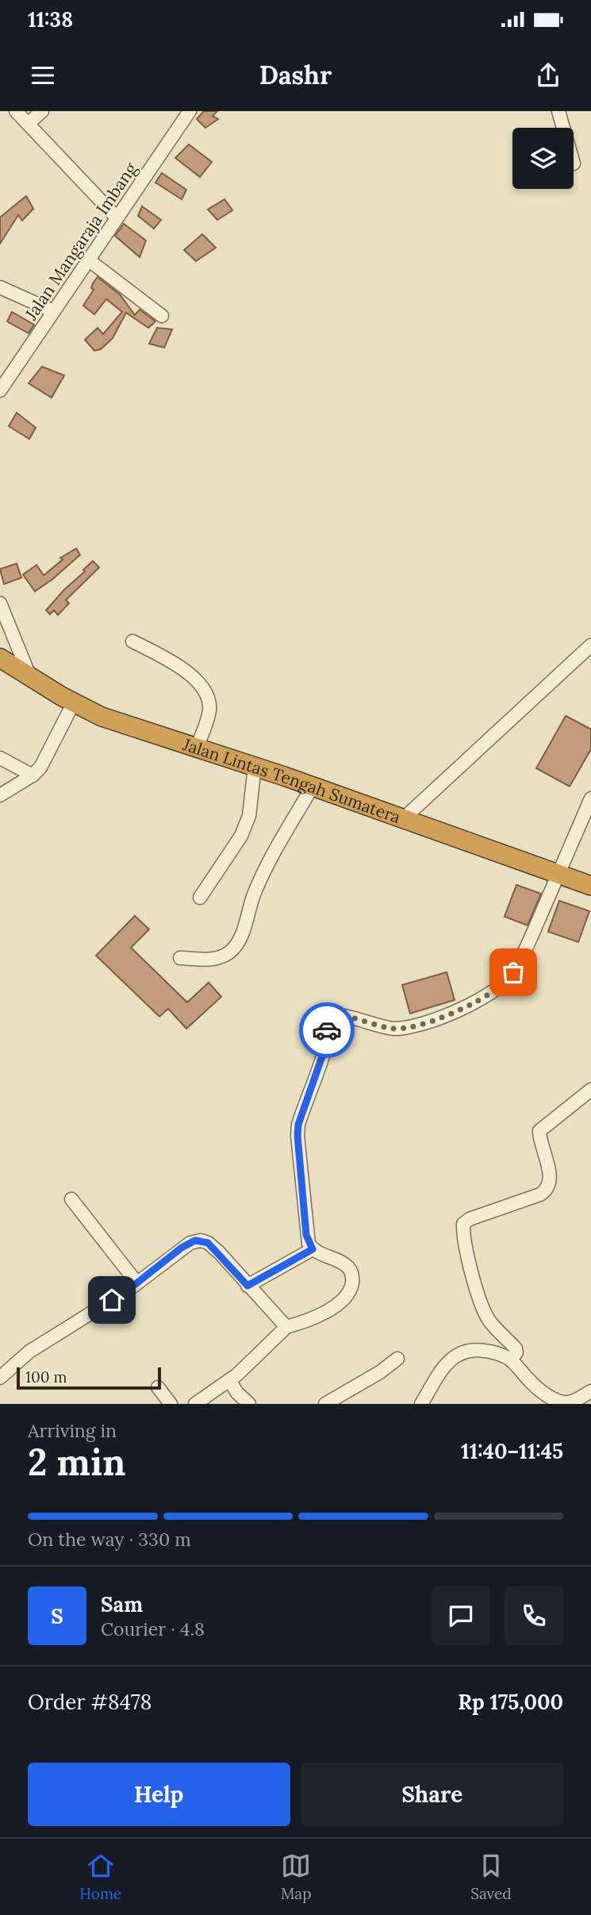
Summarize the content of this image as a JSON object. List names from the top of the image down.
{
  "streets": {
    "highway": ["Jalan Lintas Tengah Sumatera"],
    "street": ["Jalan Mangaraja Imbang"]
  },
  "scale_bar": "100 m",
  "page": {
    "status": "11:38",
    "header": "Dashr",
    "scale": "100 m",
    "heading": ["2 min", "Arriving in", "11:40–11:45"],
    "panel": [
      "Sam",
      "Courier · 4.8",
      "Order #8478",
      "Rp 175,000"
    ],
    "bar": "On the way · 330 m",
    "round": "S",
    "buttons": ["Help", "Share"],
    "tabs": ["Home", "Map", "Saved"]
  }
}
